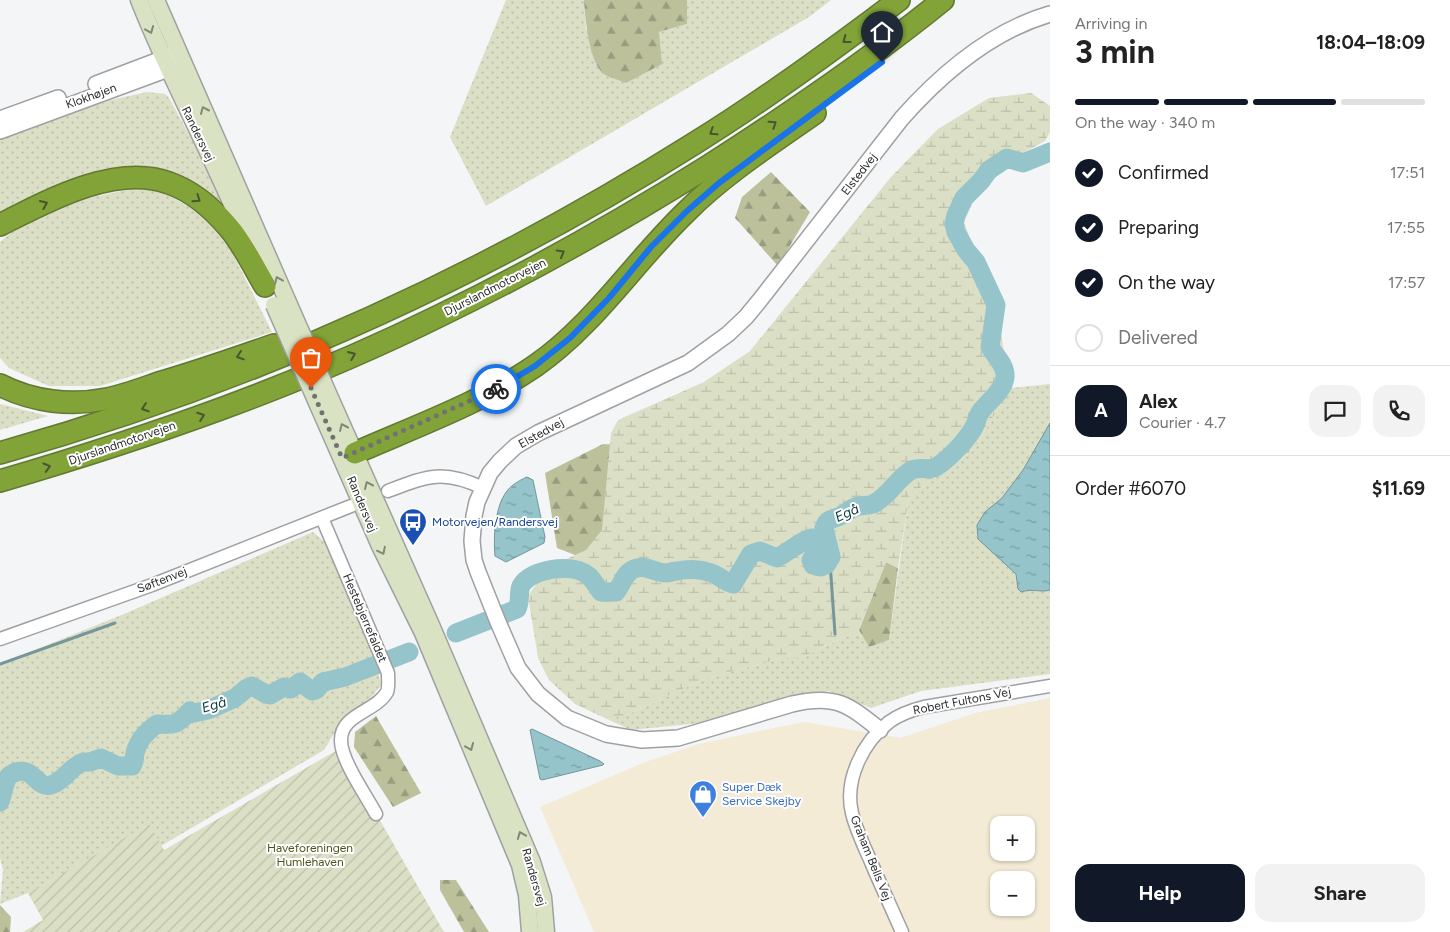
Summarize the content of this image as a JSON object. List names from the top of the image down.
{
  "streets": {
    "highway": ["Djurslandmotorvejen"],
    "main road": ["Randersvej"],
    "street": [
      "Klokhøjen",
      "Elstedvej",
      "Søftenvej",
      "Hestebjerrefaldet",
      "Robert Fultons Vej",
      "Graham Bells Vej"
    ]
  },
  "crossings": [
    ["Klokhøjen", "Randersvej"],
    ["Elstedvej", "Robert Fultons Vej"],
    ["Elstedvej", "Graham Bells Vej"],
    ["Søftenvej", "Hestebjerrefaldet"],
    ["Robert Fultons Vej", "Graham Bells Vej"]
  ],
  "water": ["Egå"],
  "parks": ["Haveforeningen Humlehaven"],
  "places": {
    "bus stop": ["Motorvejen/Randersvej"],
    "shop": ["Super Dæk Service Skejby"]
  },
  "page": {
    "heading": ["3 min", "Arriving in", "18:04–18:09"],
    "panel": [
      "Alex",
      "Courier · 4.7",
      "Order #6070",
      "$11.69"
    ],
    "bar": "On the way · 340 m",
    "list": [
      ["Confirmed", "17:51"],
      ["Preparing", "17:55"],
      ["On the way", "17:57"],
      "Delivered"
    ],
    "round": "A",
    "map_buttons": ["+", "−"],
    "buttons": ["Help", "Share"]
  }
}
